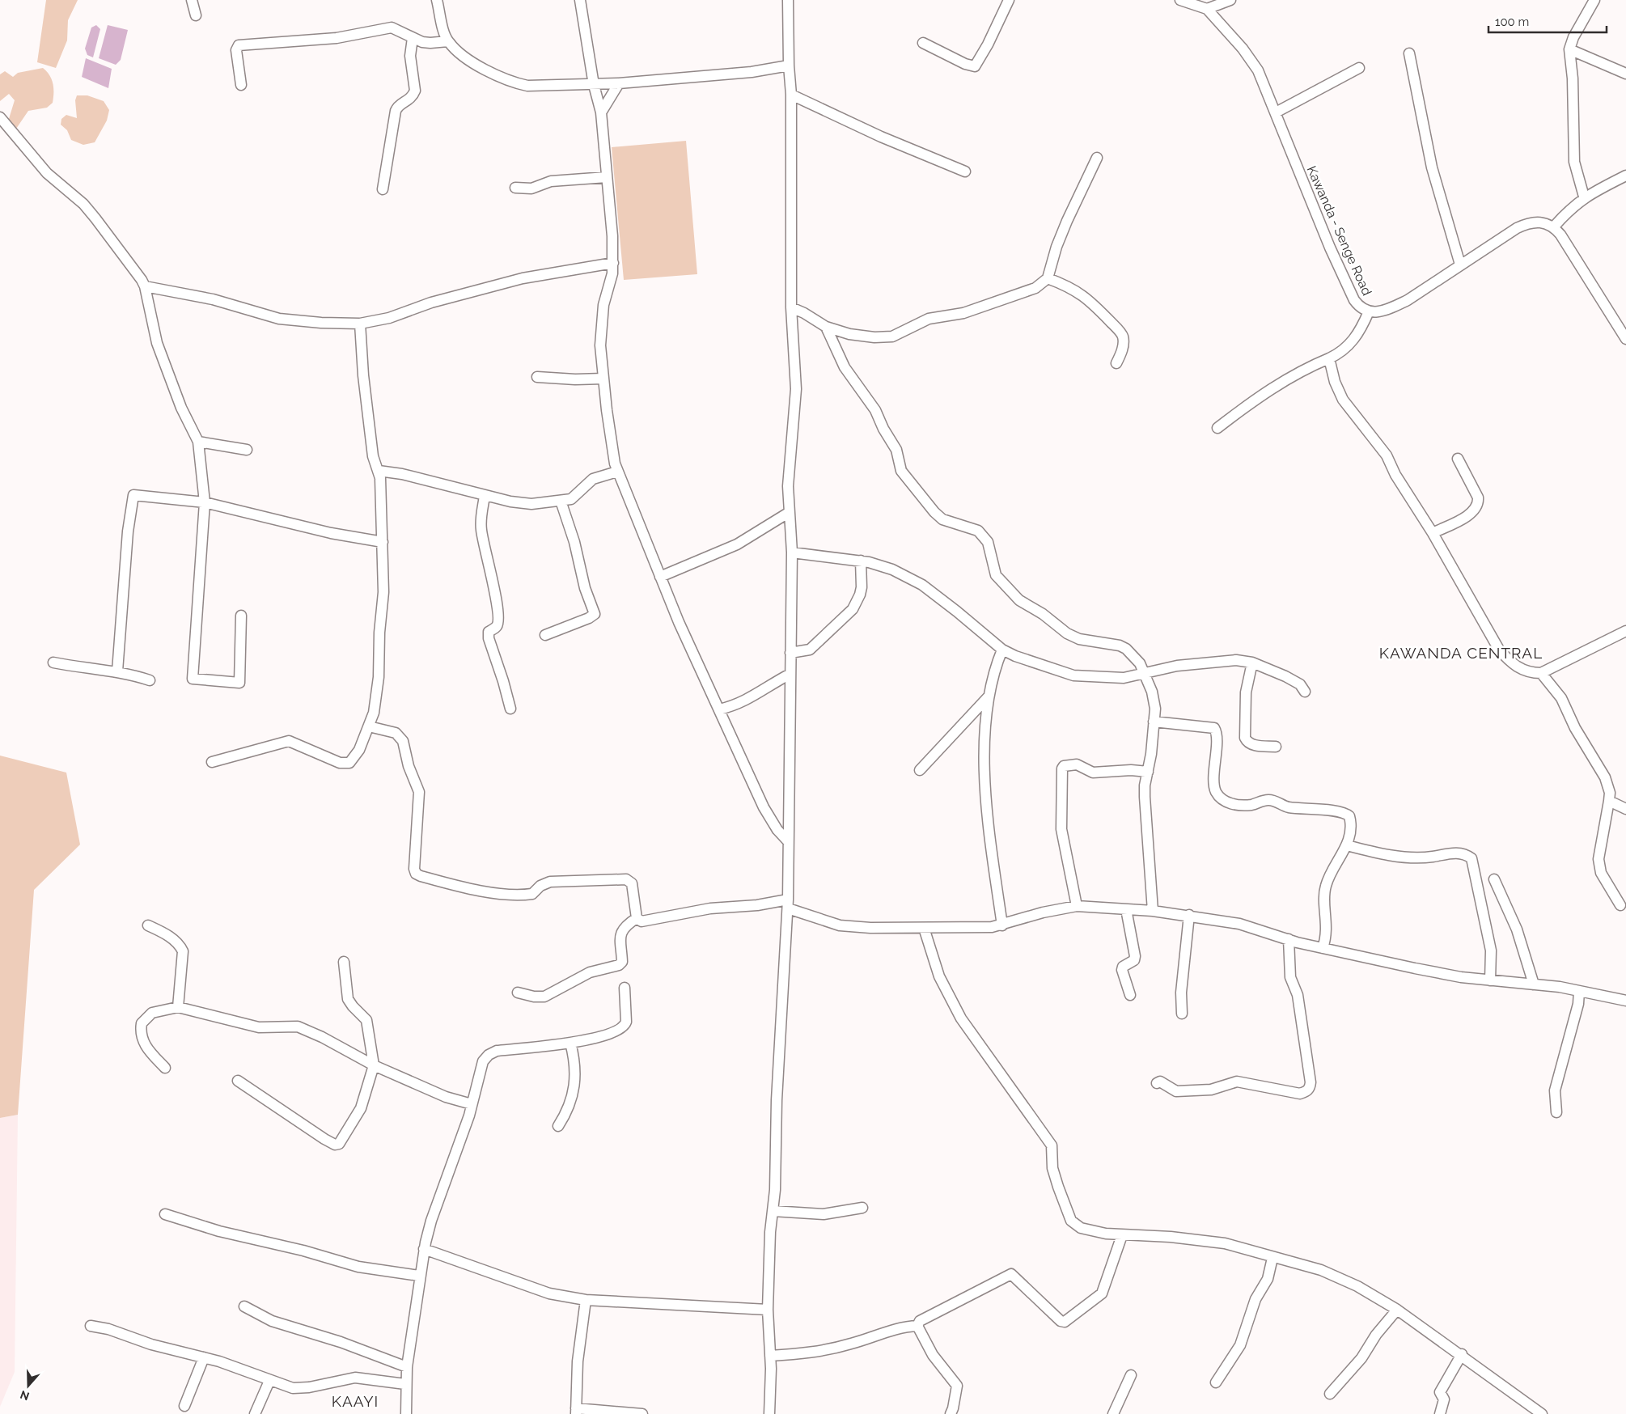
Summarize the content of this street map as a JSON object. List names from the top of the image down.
{
  "streets": {
    "street": ["Kawanda - Senge Road"]
  },
  "districts": ["KAWANDA CENTRAL", "KAAYI"],
  "scale_bar": "100 m",
  "north": "bottom"
}
